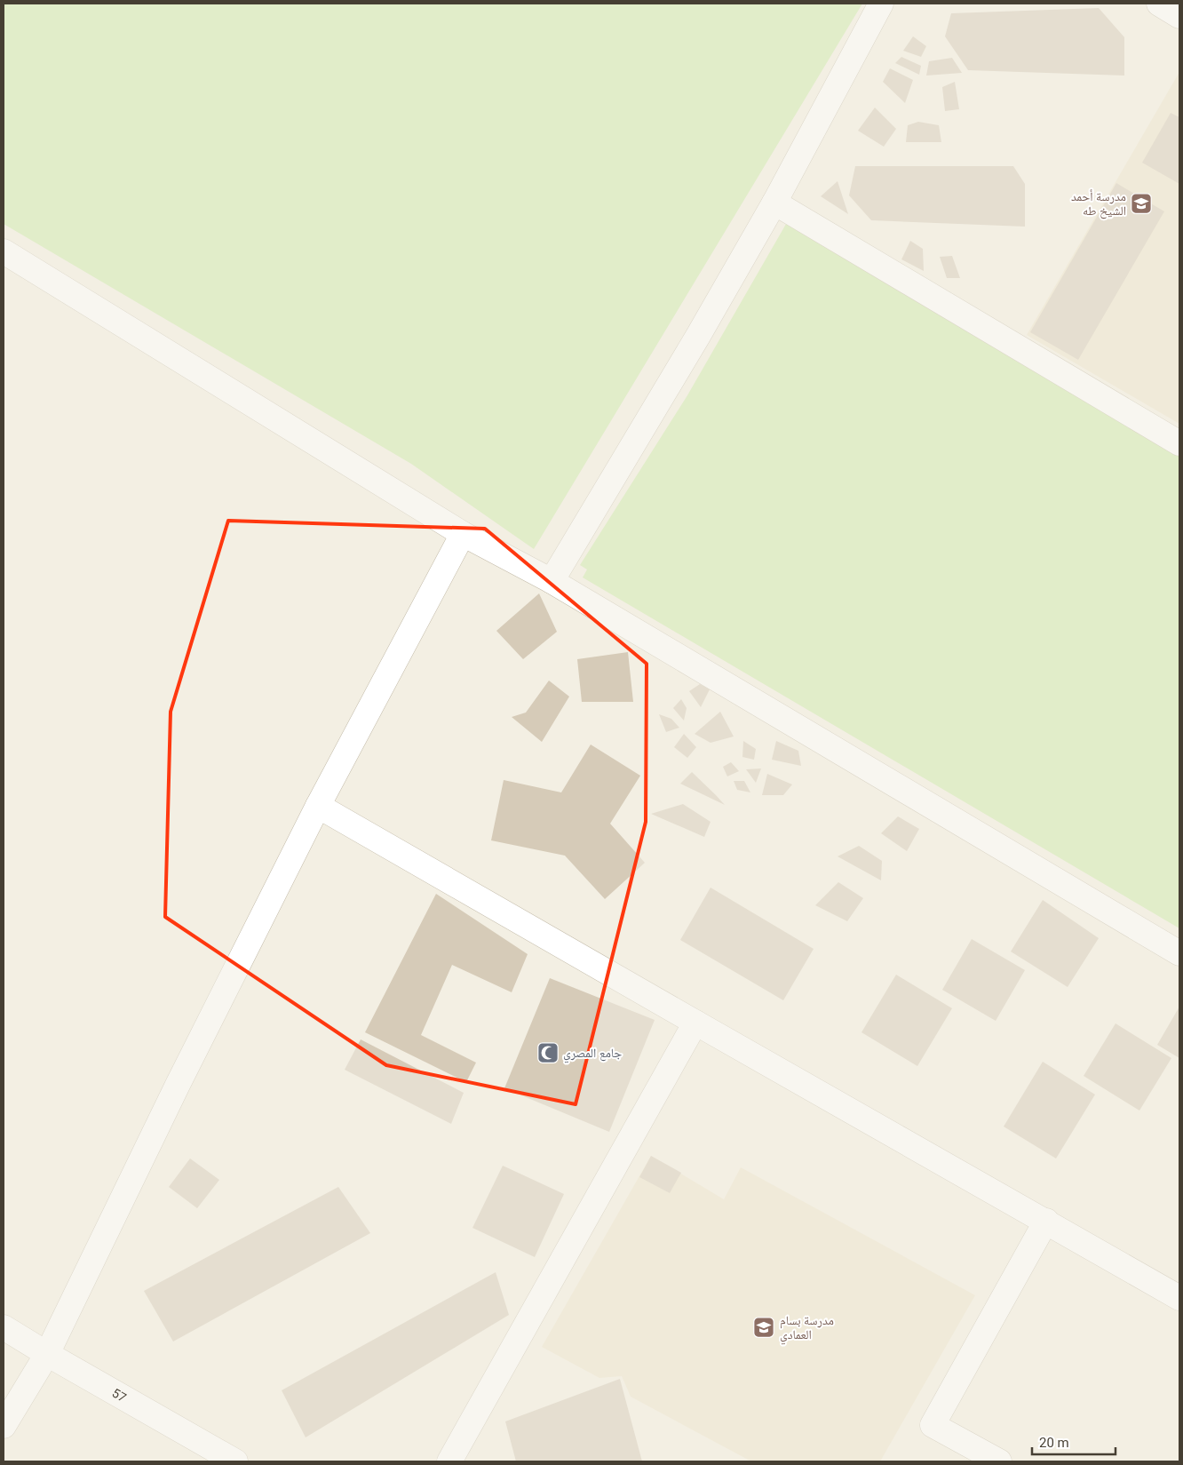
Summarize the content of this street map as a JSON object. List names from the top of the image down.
{
  "streets": {
    "street": ["57"]
  },
  "places": {
    "school or university": ["مدرسة أحمد الشيخ طه", "مدرسة بسام العمادي"],
    "mosque": ["جامع المصري"]
  },
  "scale_bar": "20 m"
}
